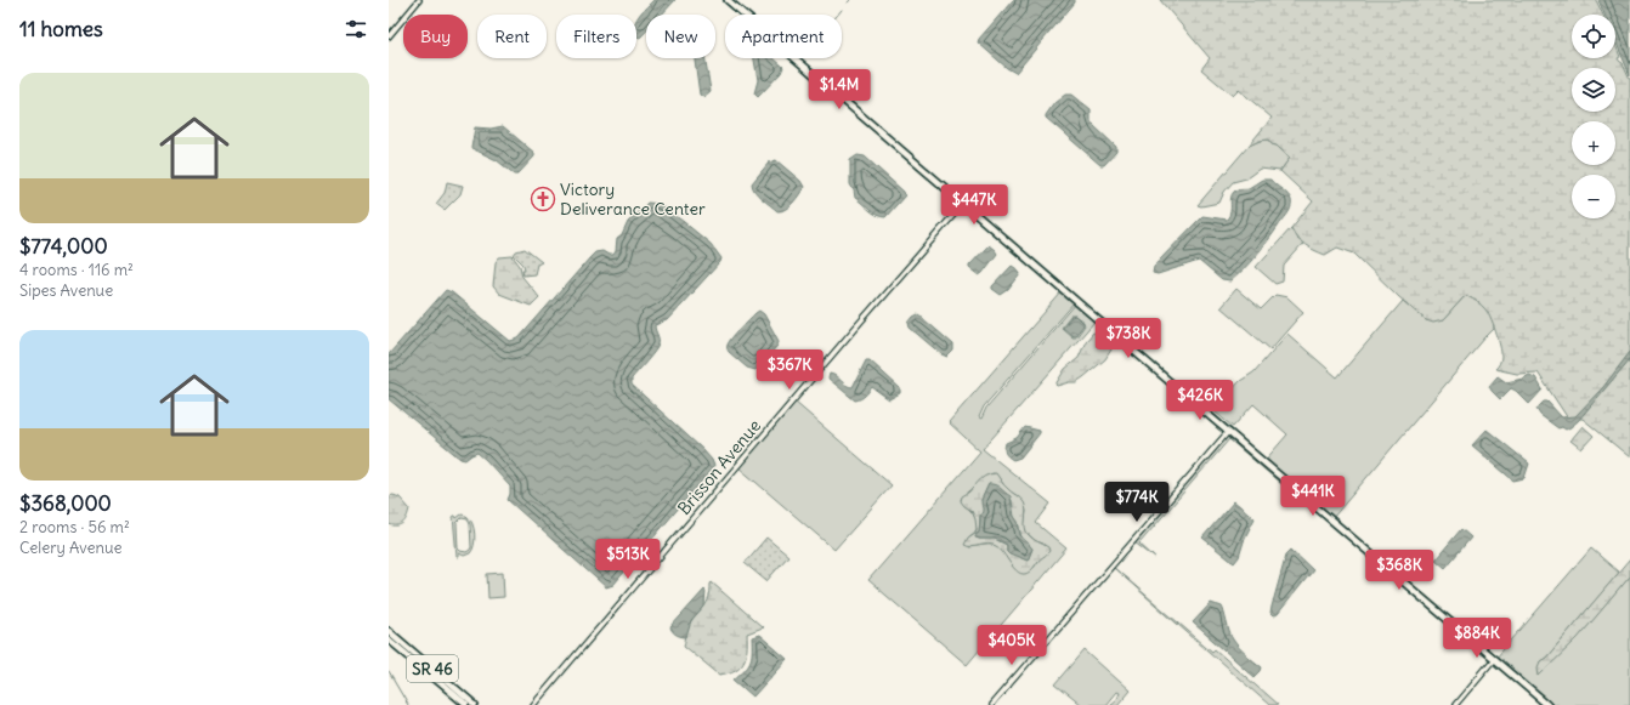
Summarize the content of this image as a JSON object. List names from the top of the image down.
{
  "streets": {
    "main road": ["SR 46"],
    "street": ["Brisson Avenue"]
  },
  "places": {
    "church": ["Victory Deliverance Center"]
  },
  "page": {
    "heading": "11 homes",
    "map_buttons": ["+", "−"],
    "chip": [
      "Buy",
      "Rent",
      "Filters",
      "New",
      "Apartment"
    ],
    "list": [
      {
        "name": "$774,000",
        "note": "4 rooms · 116 m² · Sipes Avenue"
      },
      {
        "name": "$368,000",
        "note": "2 rooms · 56 m² · Celery Avenue"
      }
    ],
    "price": [
      "$1.4M",
      "$447K",
      "$738K",
      "$367K",
      "$426K",
      "$441K",
      "$774K",
      "$513K",
      "$368K",
      "$884K",
      "$405K"
    ]
  }
}
